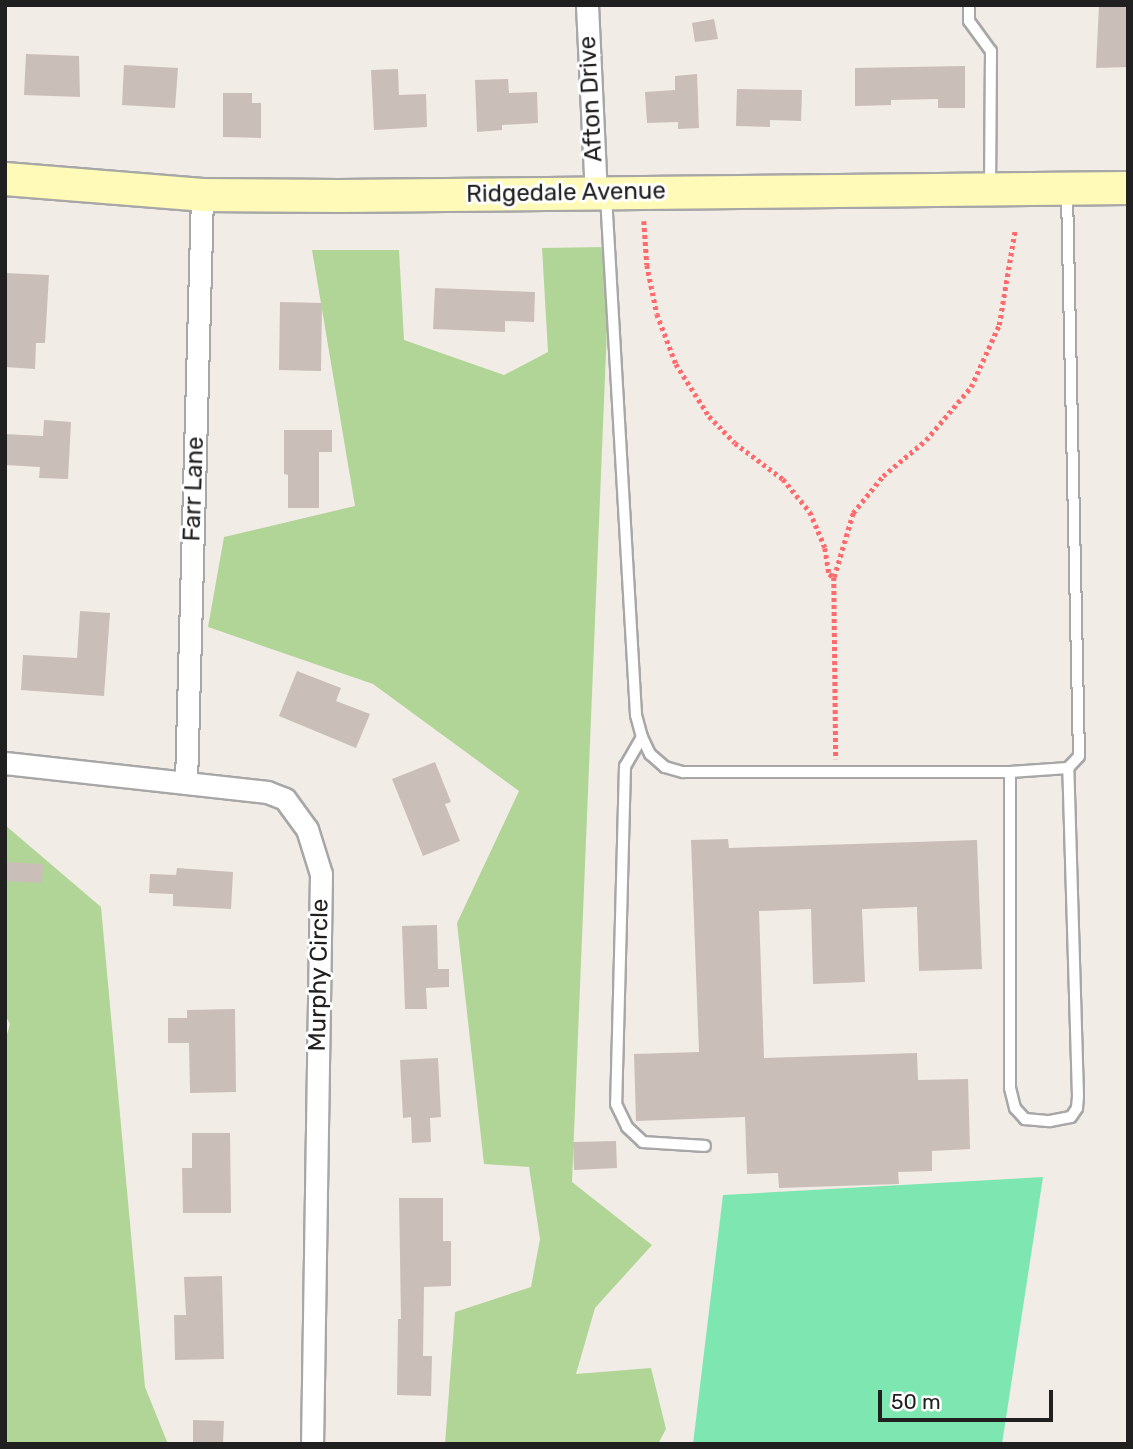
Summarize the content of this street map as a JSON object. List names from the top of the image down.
{
  "streets": {
    "main road": ["Ridgedale Avenue"],
    "street": ["Afton Drive", "Farr Lane", "Murphy Circle"]
  },
  "crossings": [
    ["Afton Drive", "Ridgedale Avenue"],
    ["Ridgedale Avenue", "Farr Lane"],
    ["Farr Lane", "Murphy Circle"]
  ],
  "scale_bar": "50 m"
}
